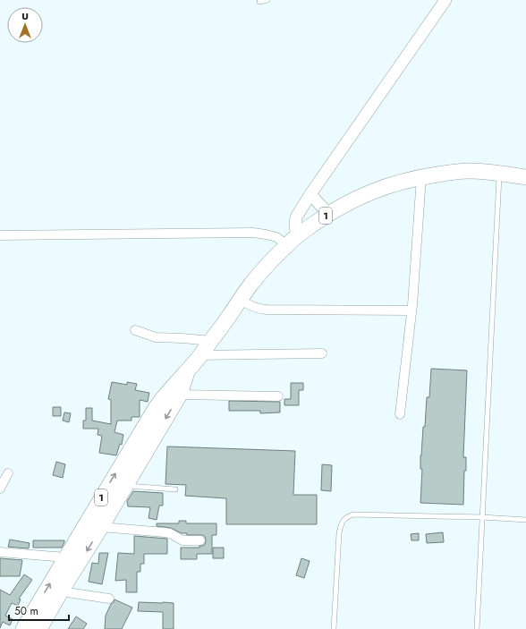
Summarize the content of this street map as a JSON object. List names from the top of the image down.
{
  "streets": {
    "highway": ["1"]
  },
  "scale_bar": "50 m",
  "north": "top"
}
